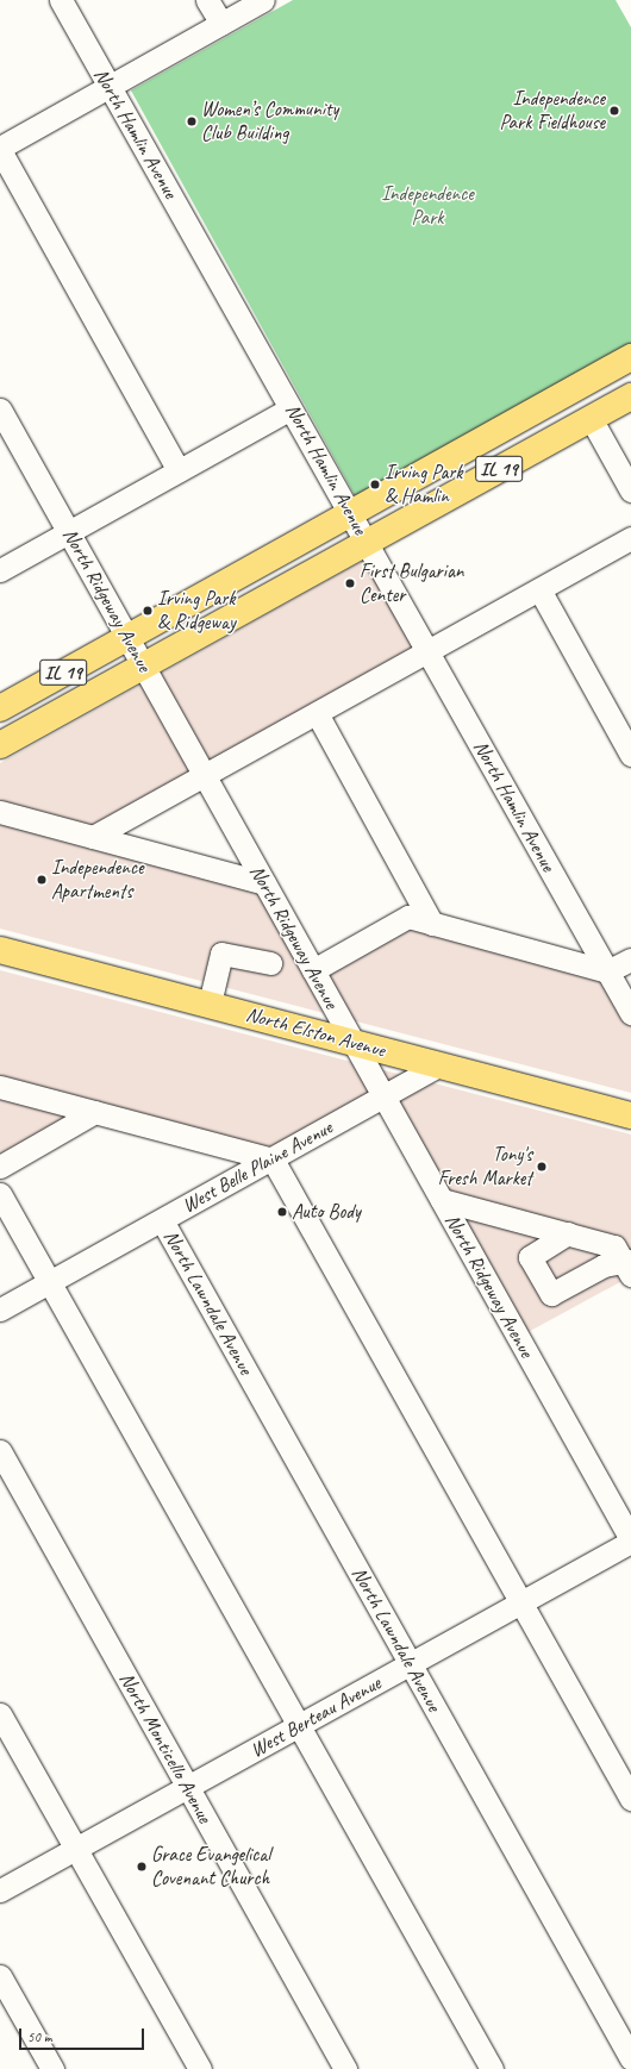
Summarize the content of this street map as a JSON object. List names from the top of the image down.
{
  "streets": {
    "main road": ["IL 19", "North Elston Avenue"],
    "street": [
      "North Hamlin Avenue",
      "North Ridgeway Avenue",
      "West Belle Plaine Avenue",
      "North Lawndale Avenue",
      "West Berteau Avenue",
      "North Monticello Avenue"
    ]
  },
  "crossings": [
    ["North Hamlin Avenue", "IL 19"],
    ["IL 19", "North Ridgeway Avenue"],
    ["North Ridgeway Avenue", "North Elston Avenue"],
    ["North Ridgeway Avenue", "West Belle Plaine Avenue"],
    ["North Ridgeway Avenue", "West Berteau Avenue"],
    ["North Elston Avenue", "West Belle Plaine Avenue"],
    ["West Belle Plaine Avenue", "North Lawndale Avenue"],
    ["North Lawndale Avenue", "West Berteau Avenue"],
    ["West Berteau Avenue", "North Monticello Avenue"]
  ],
  "parks": ["Independence Park"],
  "places": [
    "Independence Park Fieldhouse",
    "Women’s Community Club Building",
    "Irving Park & Hamlin",
    "First Bulgarian Center",
    "Irving Park & Ridgeway",
    "Independence Apartments",
    "Tony's Fresh Market",
    "Auto Body",
    "Grace Evangelical Covenant Church"
  ],
  "scale_bar": "50 m"
}
